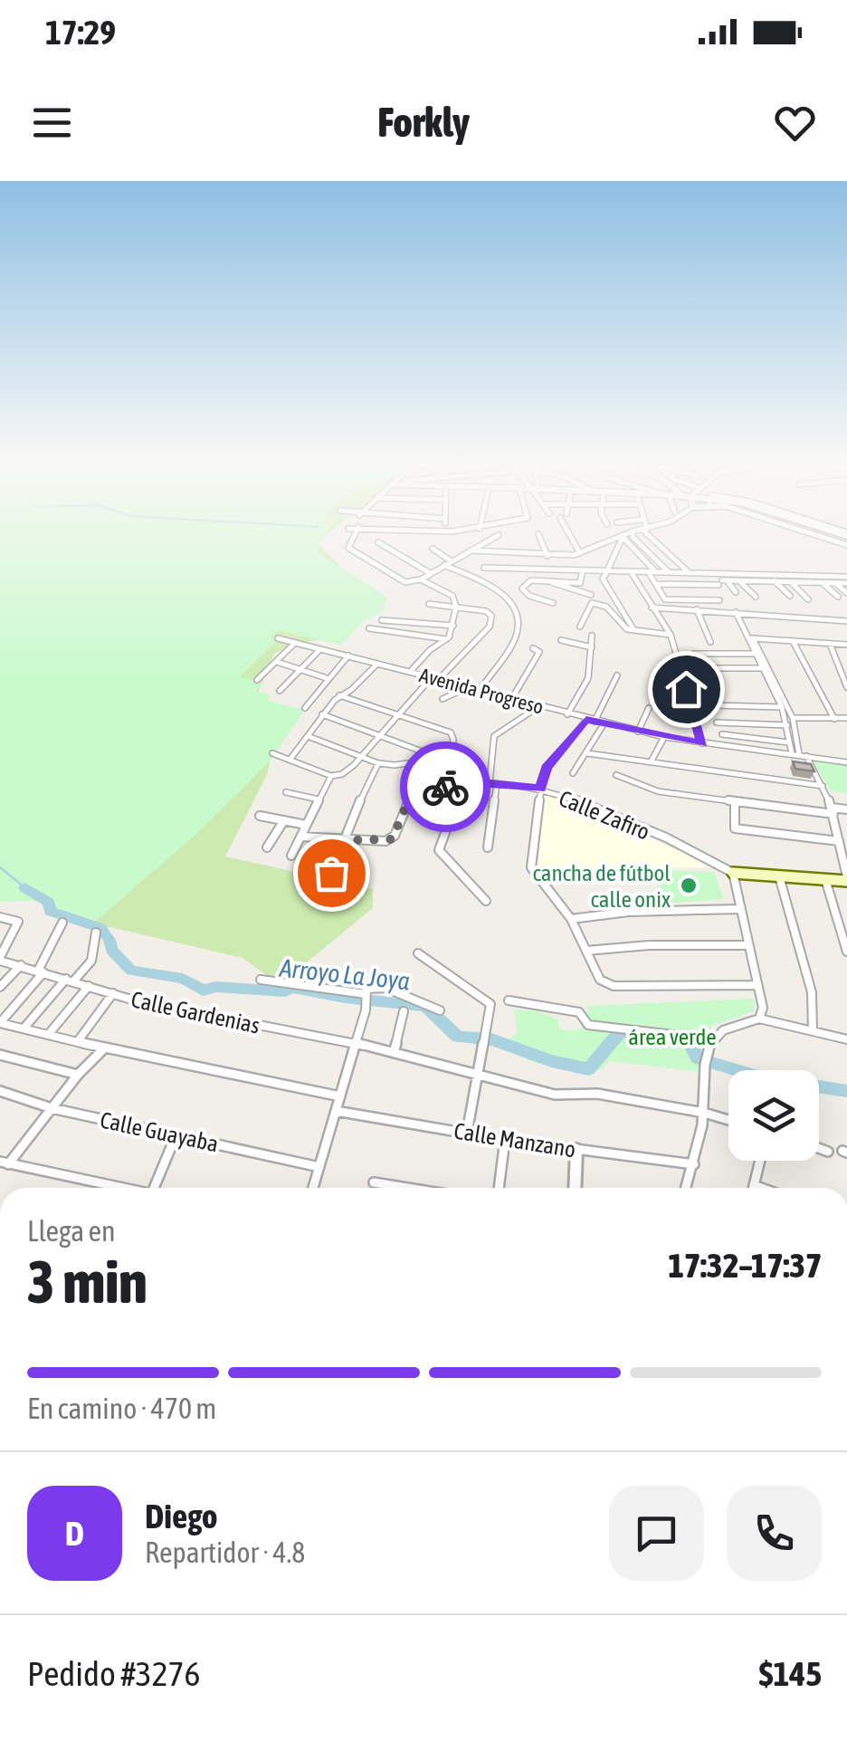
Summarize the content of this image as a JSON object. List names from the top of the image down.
{
  "streets": {
    "street": [
      "Avenida Progreso",
      "Calle Zafiro",
      "Calle Gardenias",
      "Calle Guayaba",
      "Calle Manzano"
    ]
  },
  "water": ["Arroyo La Joya"],
  "parks": ["área verde"],
  "places": ["cancha de fútbol calle onix"],
  "page": {
    "status": "17:29",
    "header": "Forkly",
    "heading": ["3 min", "Llega en", "17:32–17:37"],
    "panel": [
      "Diego",
      "Repartidor · 4.8",
      "Pedido #3276",
      "$145"
    ],
    "bar": "En camino · 470 m",
    "round": "D"
  }
}
